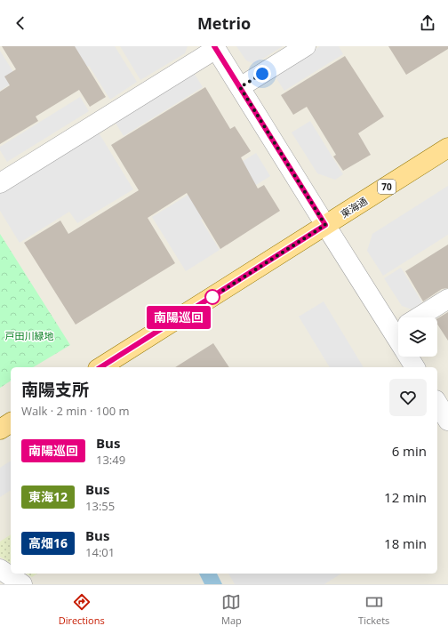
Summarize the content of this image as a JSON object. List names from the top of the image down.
{
  "streets": {
    "main road": ["70", "東海通"]
  },
  "parks": ["戸田川緑地"],
  "lines": ["bus line 南陽巡回"],
  "page": {
    "header": "Metrio",
    "on_map": "南陽巡回",
    "heading": ["南陽支所", "Walk · 2 min · 100 m"],
    "list": [
      {
        "mark": "南陽巡回",
        "name": "Bus",
        "note": "13:49",
        "value": "6 min"
      },
      {
        "mark": "東海12",
        "name": "Bus",
        "note": "13:55",
        "value": "12 min"
      },
      {
        "mark": "高畑16",
        "name": "Bus",
        "note": "14:01",
        "value": "18 min"
      }
    ],
    "tabs": ["Directions", "Map", "Tickets"]
  }
}
